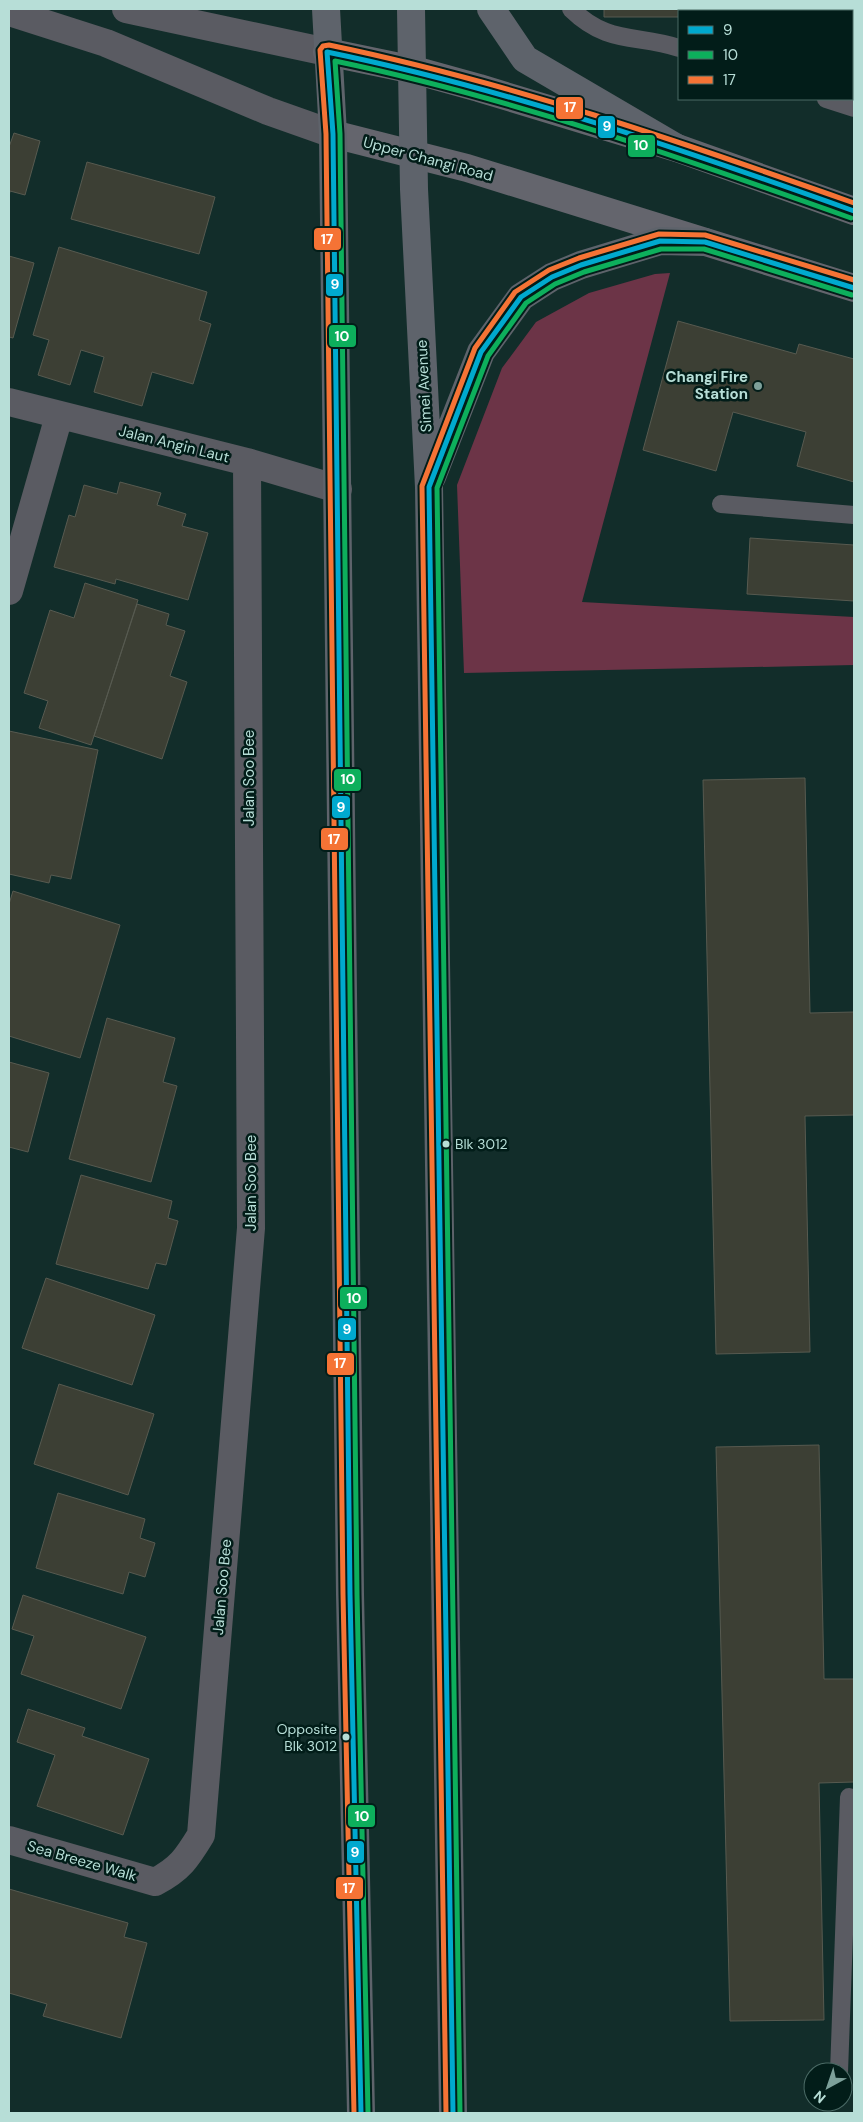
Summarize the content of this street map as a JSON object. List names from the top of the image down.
{
  "streets": {
    "main road": ["Simei Avenue"],
    "street": [
      "Upper Changi Road",
      "Jalan Angin Laut",
      "Jalan Soo Bee",
      "Sea Breeze Walk"
    ]
  },
  "crossings": [
    ["Upper Changi Road", "Simei Avenue"],
    ["Jalan Angin Laut", "Jalan Soo Bee"],
    ["Jalan Soo Bee", "Sea Breeze Walk"]
  ],
  "places": ["Changi Fire Station", "Blk 3012", "Opposite Blk 3012"],
  "lines": ["transit line 17", "transit line 9", "transit line 10"],
  "legend": ["9", "10", "17"],
  "north": "bottom left"
}
